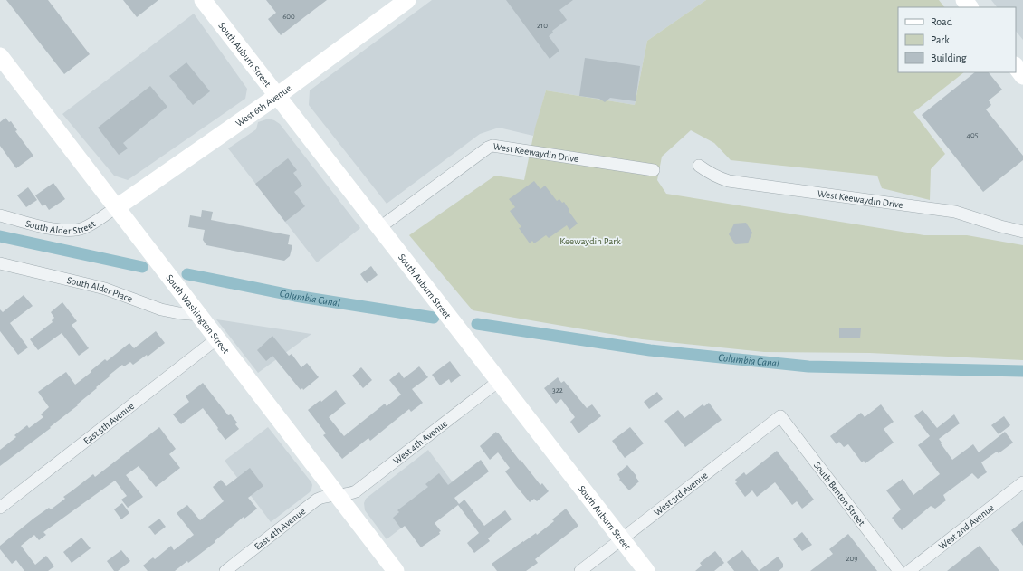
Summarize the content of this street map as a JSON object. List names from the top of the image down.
{
  "streets": {
    "street": [
      "South Auburn Street",
      "West 6th Avenue",
      "West Keewaydin Drive",
      "South Alder Street",
      "South Alder Place",
      "South Washington Street",
      "East 5th Avenue",
      "West 4th Avenue",
      "West 3rd Avenue",
      "South Benton Street",
      "West 2nd Avenue",
      "East 4th Avenue"
    ]
  },
  "crossings": [
    ["South Auburn Street", "West 6th Avenue"],
    ["South Auburn Street", "West Keewaydin Drive"],
    ["South Auburn Street", "West 4th Avenue"],
    ["South Auburn Street", "West 3rd Avenue"],
    ["West 6th Avenue", "South Alder Street"],
    ["West 6th Avenue", "South Washington Street"],
    ["South Alder Street", "South Washington Street"],
    ["South Alder Place", "South Washington Street"],
    ["South Washington Street", "East 5th Avenue"],
    ["South Washington Street", "West 4th Avenue"],
    ["South Washington Street", "East 4th Avenue"],
    ["West 4th Avenue", "East 4th Avenue"],
    ["West 3rd Avenue", "South Benton Street"]
  ],
  "water": ["Columbia Canal"],
  "parks": ["Keewaydin Park"],
  "house_numbers": [
    "600",
    "210",
    "405",
    "322",
    "209"
  ],
  "legend": ["Road", "Park", "Building"]
}
